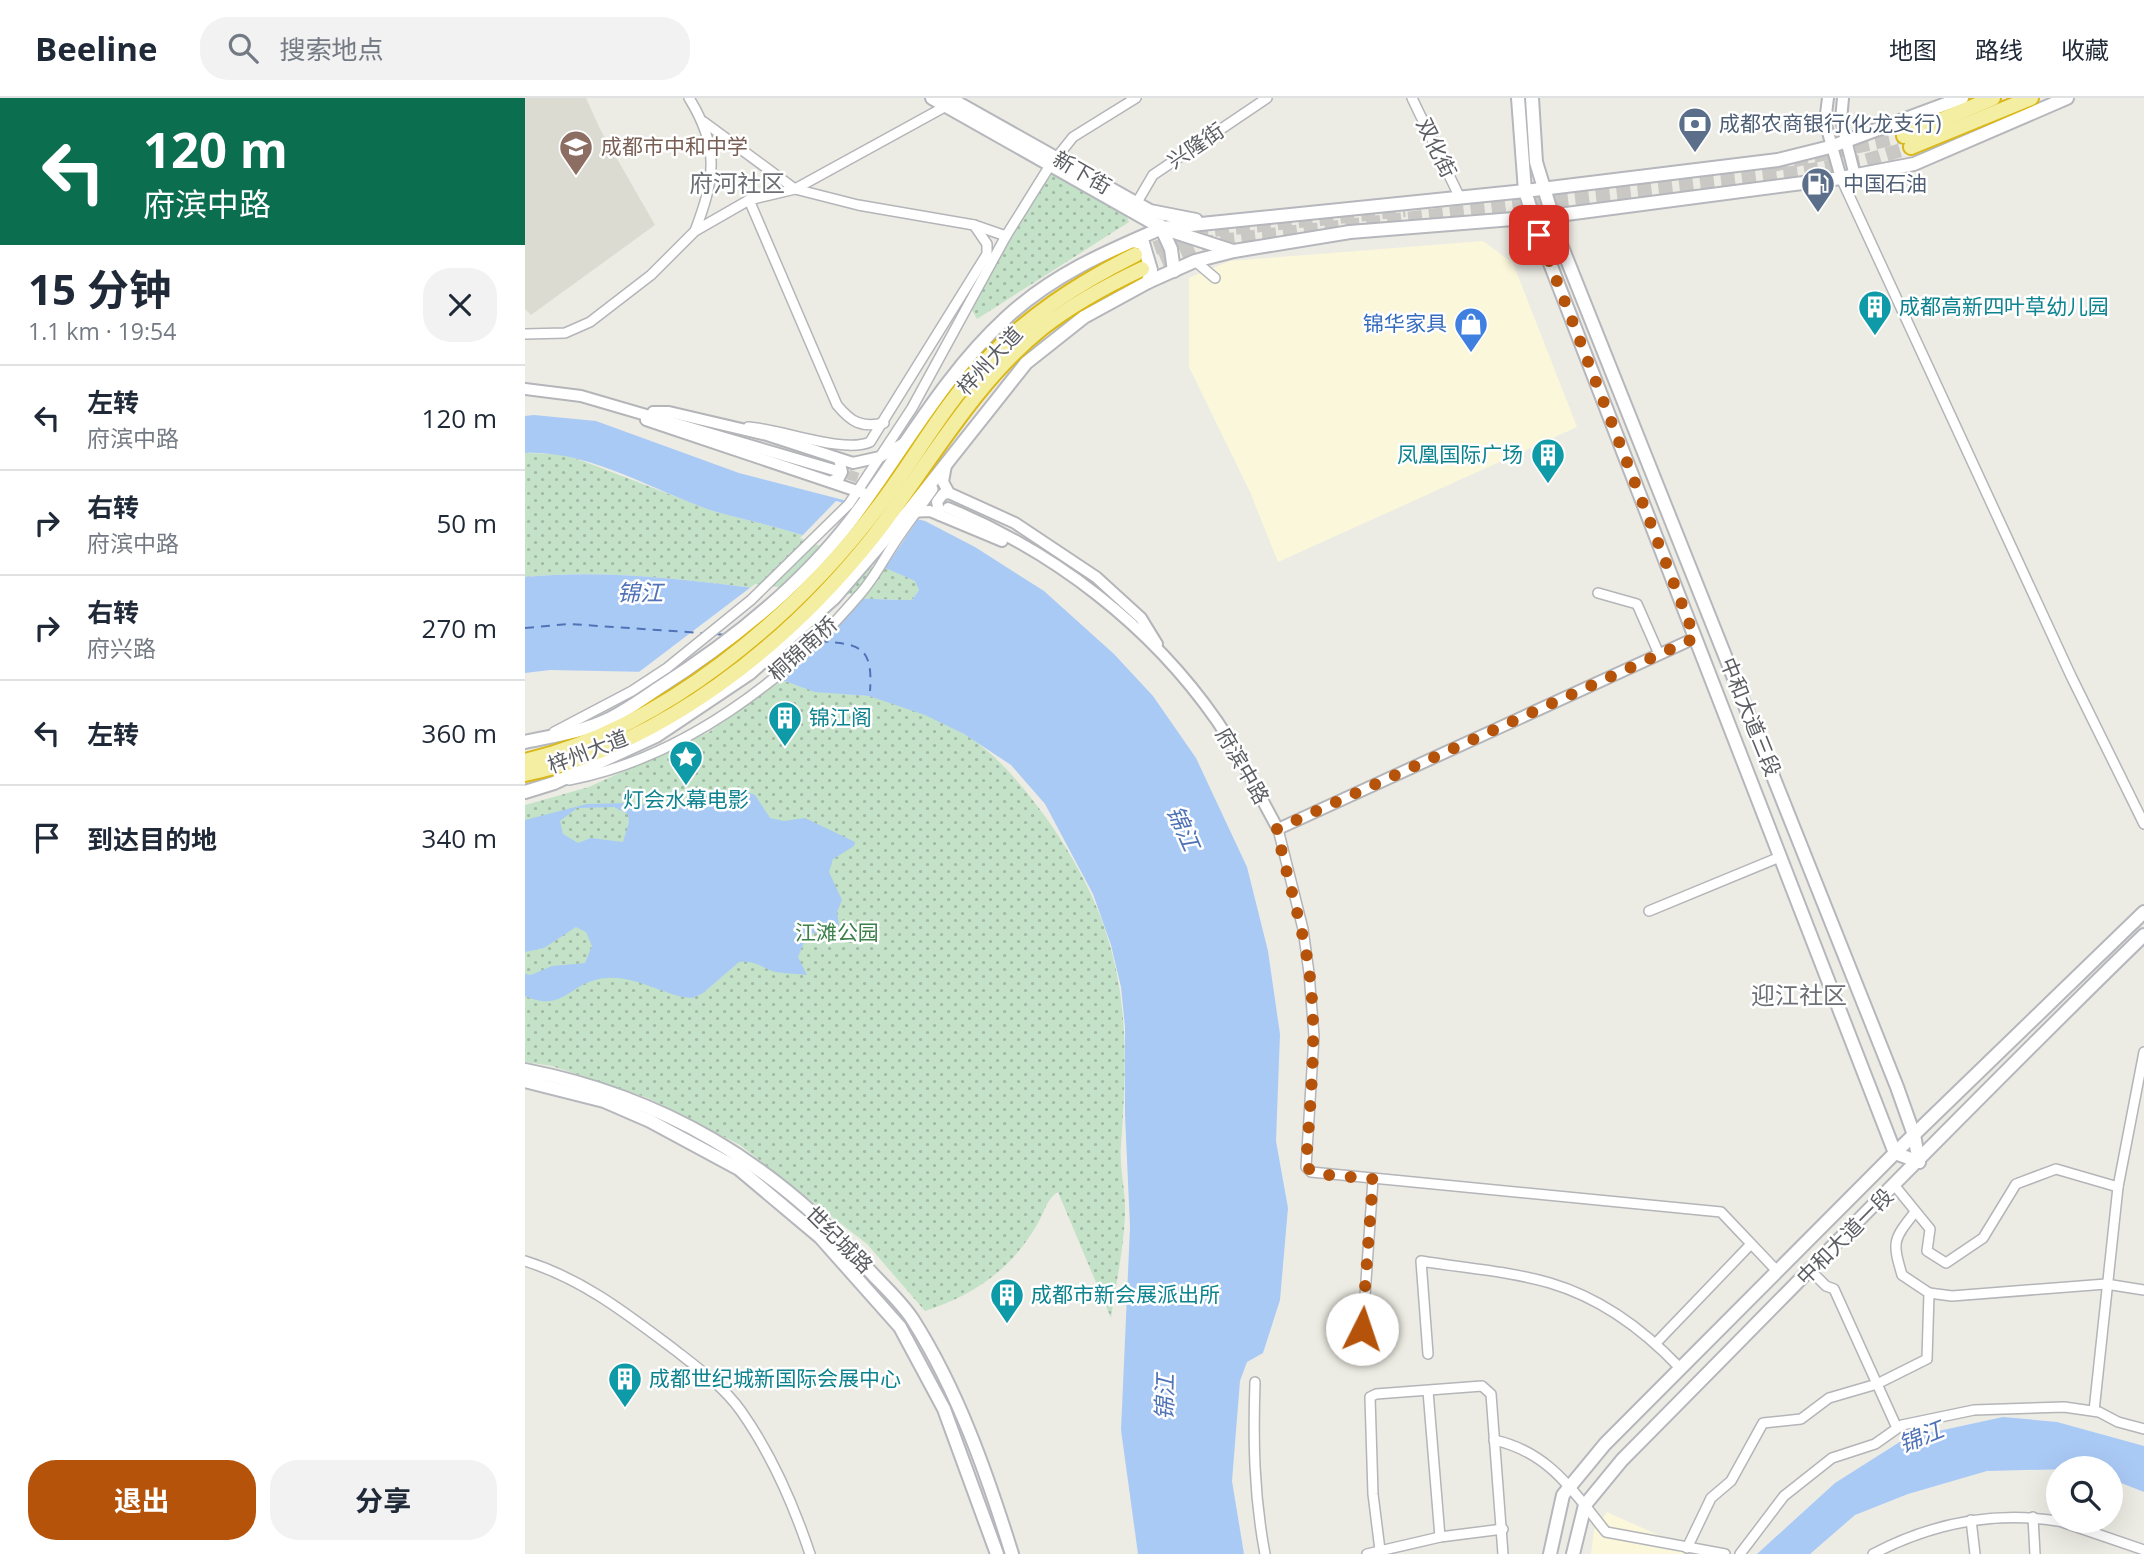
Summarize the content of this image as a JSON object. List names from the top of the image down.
{
  "streets": {
    "highway": ["梓州大道", "桐锦南桥"],
    "main road": [
      "新下街",
      "中和大道三段",
      "中和大道一段",
      "世纪城路"
    ],
    "street": ["兴隆街", "双化街", "府滨中路"]
  },
  "crossings": [
    ["兴隆街", "新下街"],
    ["梓州大道", "桐锦南桥"],
    ["梓州大道", "府滨中路"],
    ["桐锦南桥", "府滨中路"],
    ["中和大道三段", "中和大道一段"]
  ],
  "districts": ["府河社区", "迎江社区"],
  "water": ["锦江"],
  "parks": ["江滩公园"],
  "places": {
    "bank": ["成都农商银行(化龙支行)"],
    "school or university": ["成都市中和中学"],
    "fuel station": ["中国石油"],
    "building": [
      "成都高新四叶草幼儿园",
      "凤凰国际广场",
      "锦江阁",
      "成都市新会展派出所",
      "成都世纪城新国际会展中心"
    ],
    "shop": ["锦华家具"],
    "place": ["灯会水幕电影"]
  },
  "page": {
    "header": "Beeline",
    "search": "搜索地点",
    "nav": ["地图", "路线", "收藏"],
    "turn": ["120 m", "府滨中路"],
    "heading": ["15 分钟", "1.1 km · 19:54"],
    "list": [
      {
        "name": "左转",
        "note": "府滨中路",
        "value": "120 m"
      },
      {
        "name": "右转",
        "note": "府滨中路",
        "value": "50 m"
      },
      {
        "name": "右转",
        "note": "府兴路",
        "value": "270 m"
      },
      {
        "name": "左转",
        "value": "360 m"
      },
      {
        "name": "到达目的地",
        "value": "340 m"
      }
    ],
    "buttons": ["退出", "分享"]
  }
}
